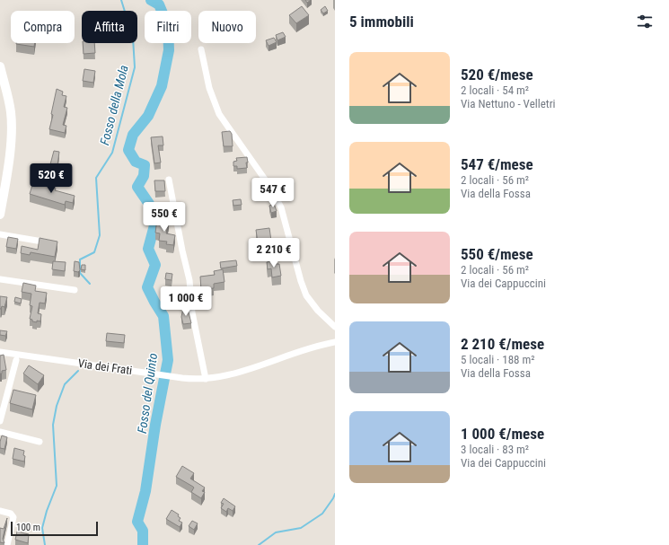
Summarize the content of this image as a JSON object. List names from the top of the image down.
{
  "streets": {
    "street": ["Via dei Frati"]
  },
  "water": ["Fosso della Mola", "Fosso del Quinto"],
  "scale_bar": "100 m",
  "page": {
    "heading": "5 immobili",
    "chip": [
      "Compra",
      "Affitta",
      "Filtri",
      "Nuovo"
    ],
    "list": [
      {
        "name": "520 €/mese",
        "note": "2 locali · 54 m² · Via Nettuno - Velletri"
      },
      {
        "name": "547 €/mese",
        "note": "2 locali · 56 m² · Via della Fossa"
      },
      {
        "name": "550 €/mese",
        "note": "2 locali · 56 m² · Via dei Cappuccini"
      },
      {
        "name": "2 210 €/mese",
        "note": "5 locali · 188 m² · Via della Fossa"
      },
      {
        "name": "1 000 €/mese",
        "note": "3 locali · 83 m² · Via dei Cappuccini"
      }
    ],
    "price": [
      "520 €",
      "547 €",
      "550 €",
      "2 210 €",
      "1 000 €"
    ],
    "scale": "100 m"
  }
}
